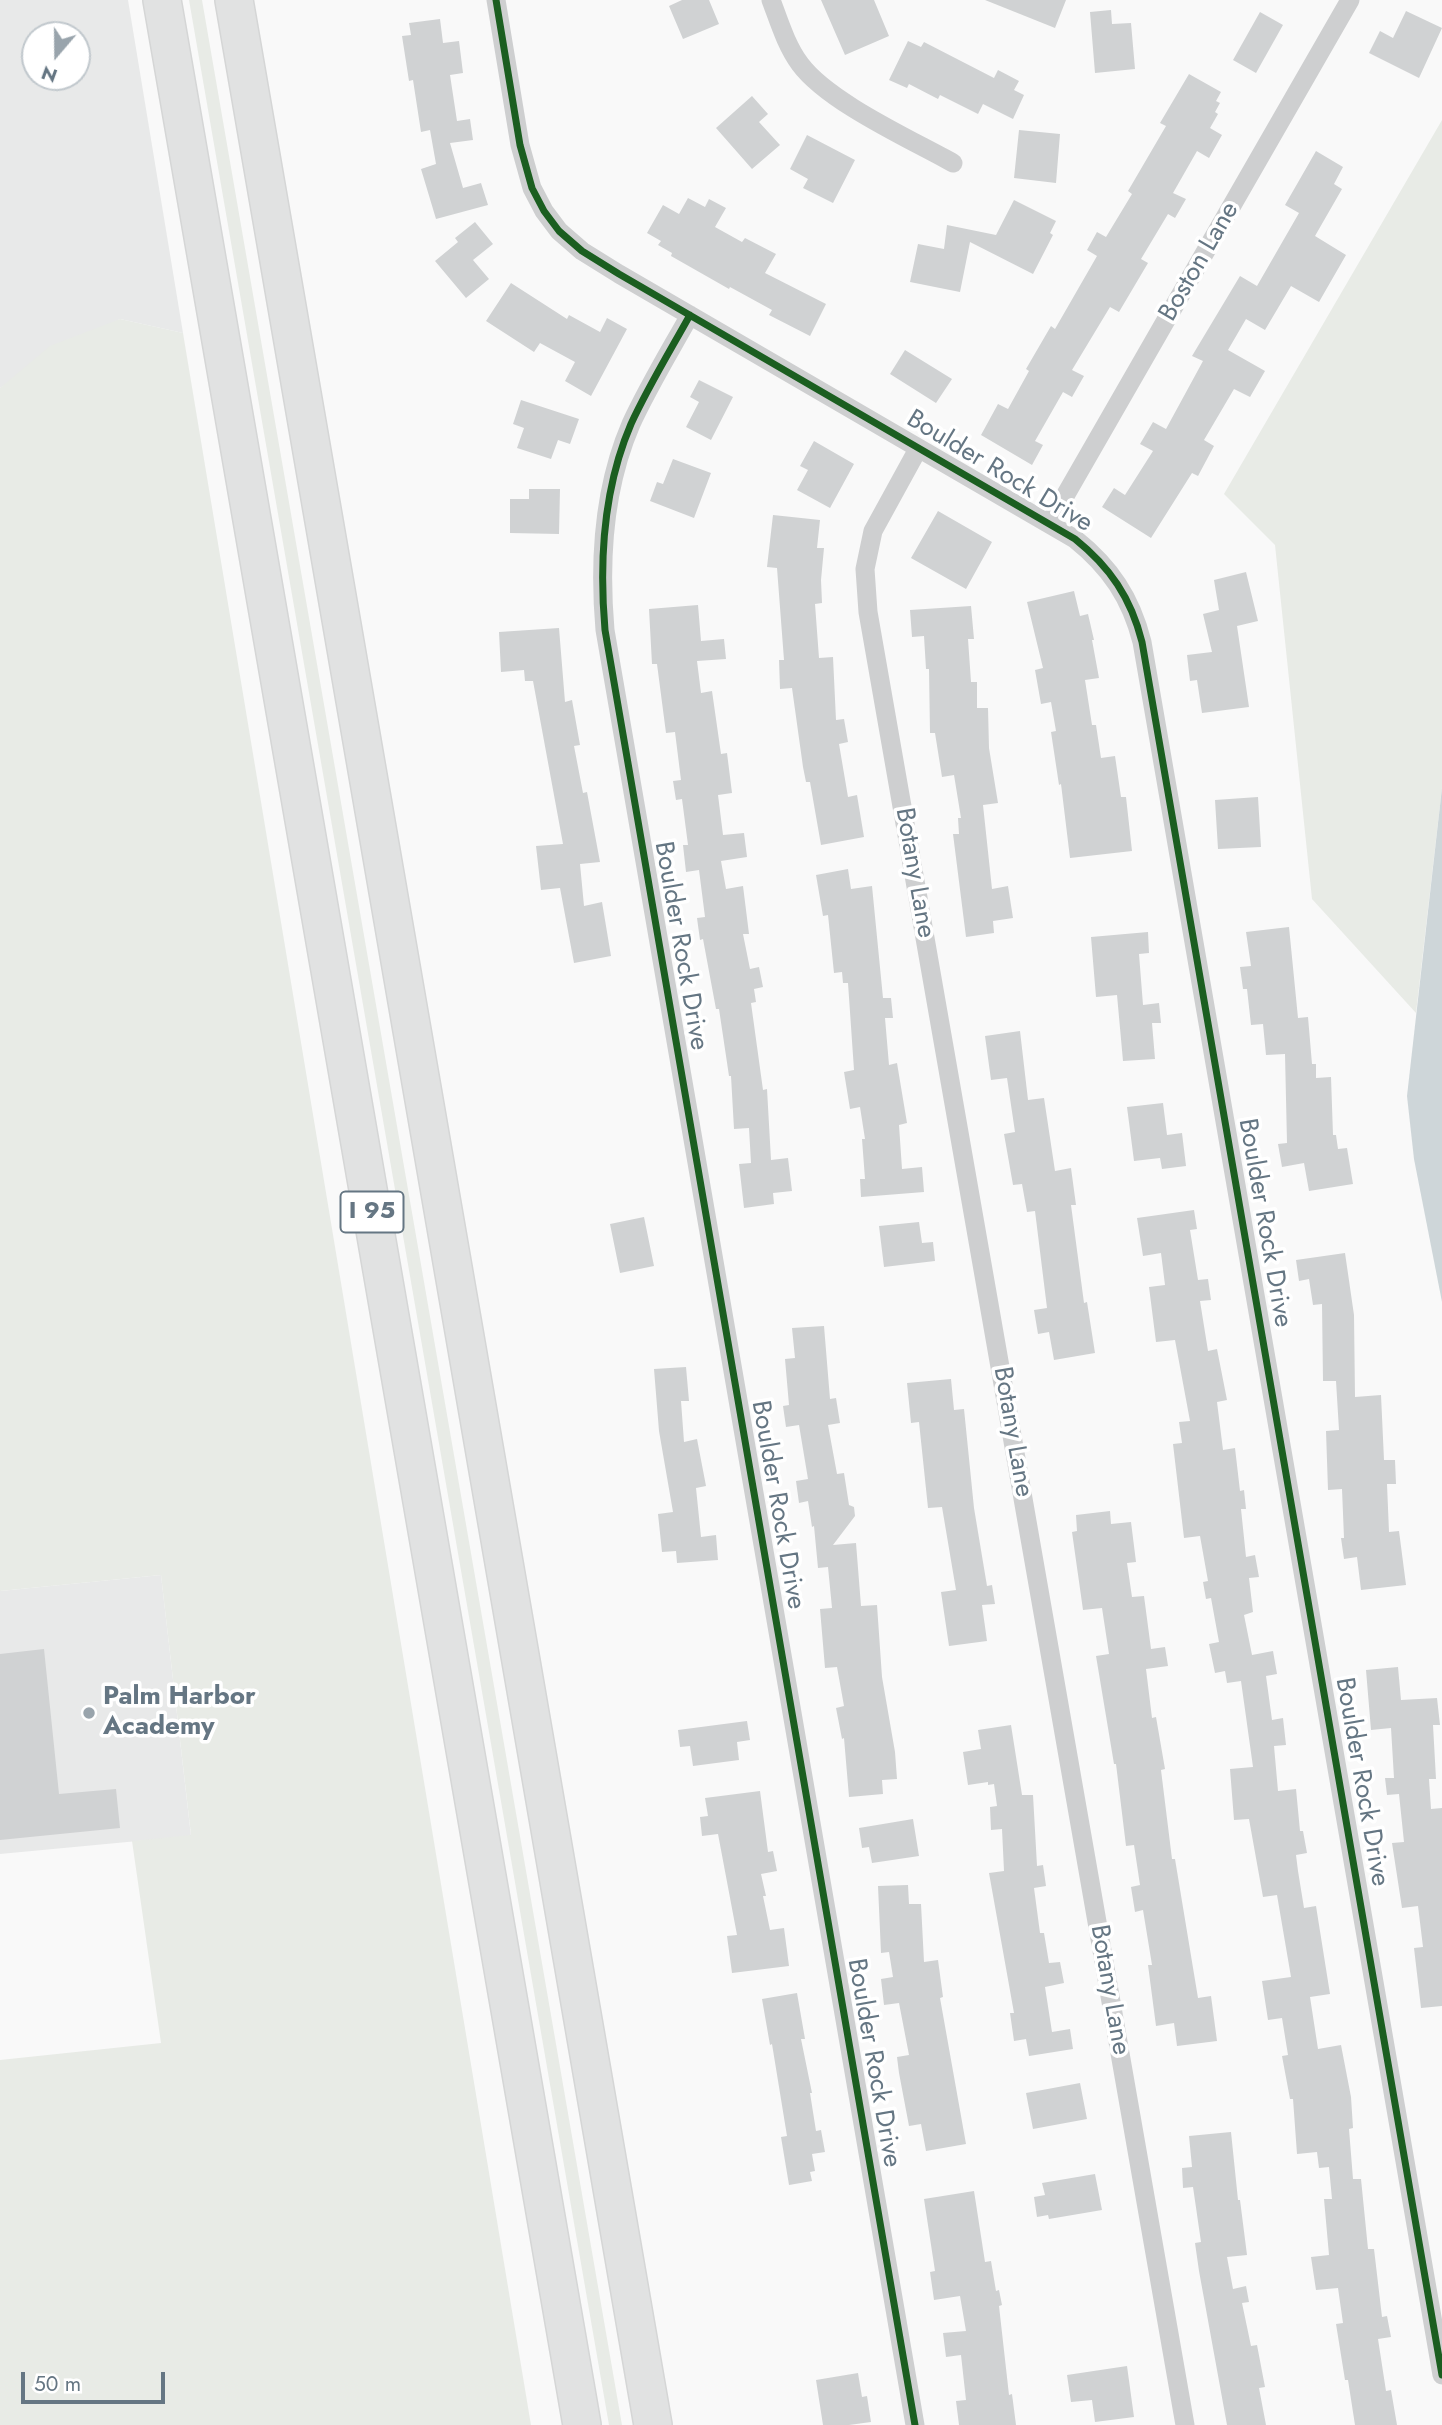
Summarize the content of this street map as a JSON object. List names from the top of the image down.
{
  "streets": {
    "highway": ["I 95"],
    "street": ["Boston Lane", "Boulder Rock Drive", "Botany Lane"]
  },
  "crossings": [
    ["Boston Lane", "Boulder Rock Drive"],
    ["Boulder Rock Drive", "Botany Lane"]
  ],
  "places": ["Palm Harbor Academy"],
  "scale_bar": "50 m",
  "north": "bottom"
}
